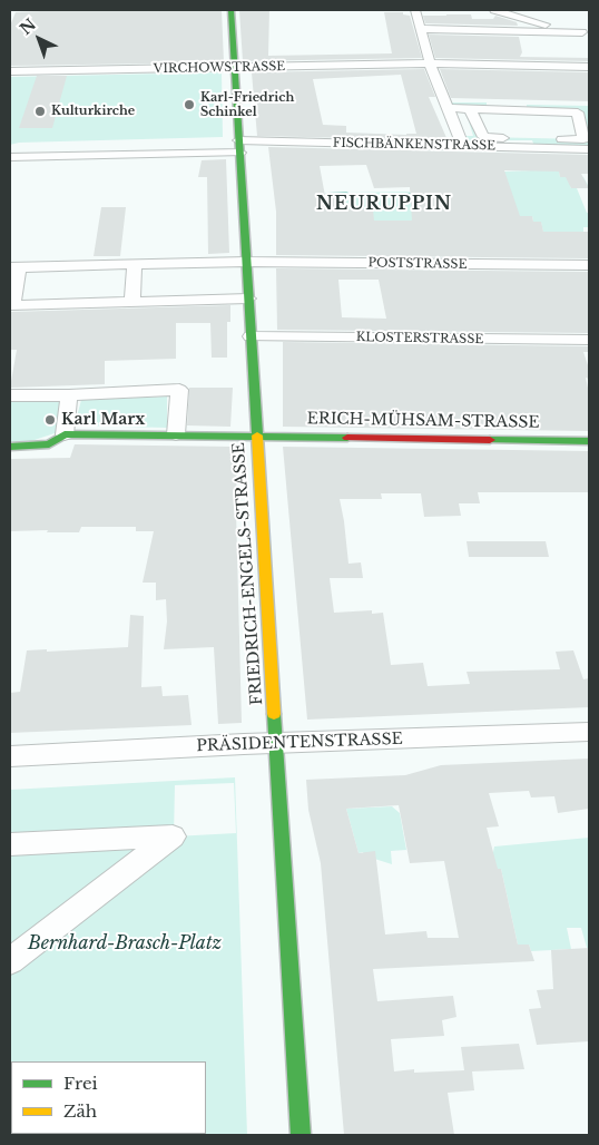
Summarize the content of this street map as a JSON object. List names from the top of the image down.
{
  "streets": {
    "street": [
      "VIRCHOWSTRASSE",
      "FISCHBÄNKENSTRASSE",
      "POSTSTRASSE",
      "KLOSTERSTRASSE",
      "ERICH-MÜHSAM-STRASSE",
      "FRIEDRICH-ENGELS-STRASSE",
      "PRÄSIDENTENSTRASSE"
    ]
  },
  "crossings": [
    ["VIRCHOWSTRASSE", "FRIEDRICH-ENGELS-STRASSE"],
    ["FISCHBÄNKENSTRASSE", "FRIEDRICH-ENGELS-STRASSE"],
    ["POSTSTRASSE", "FRIEDRICH-ENGELS-STRASSE"],
    ["KLOSTERSTRASSE", "FRIEDRICH-ENGELS-STRASSE"],
    ["ERICH-MÜHSAM-STRASSE", "FRIEDRICH-ENGELS-STRASSE"],
    ["FRIEDRICH-ENGELS-STRASSE", "PRÄSIDENTENSTRASSE"]
  ],
  "districts": ["NEURUPPIN"],
  "parks": ["Bernhard-Brasch-Platz"],
  "places": ["Karl-Friedrich Schinkel", "Kulturkirche", "Karl Marx"],
  "legend": ["Frei", "Zäh"],
  "north": "top left"
}
